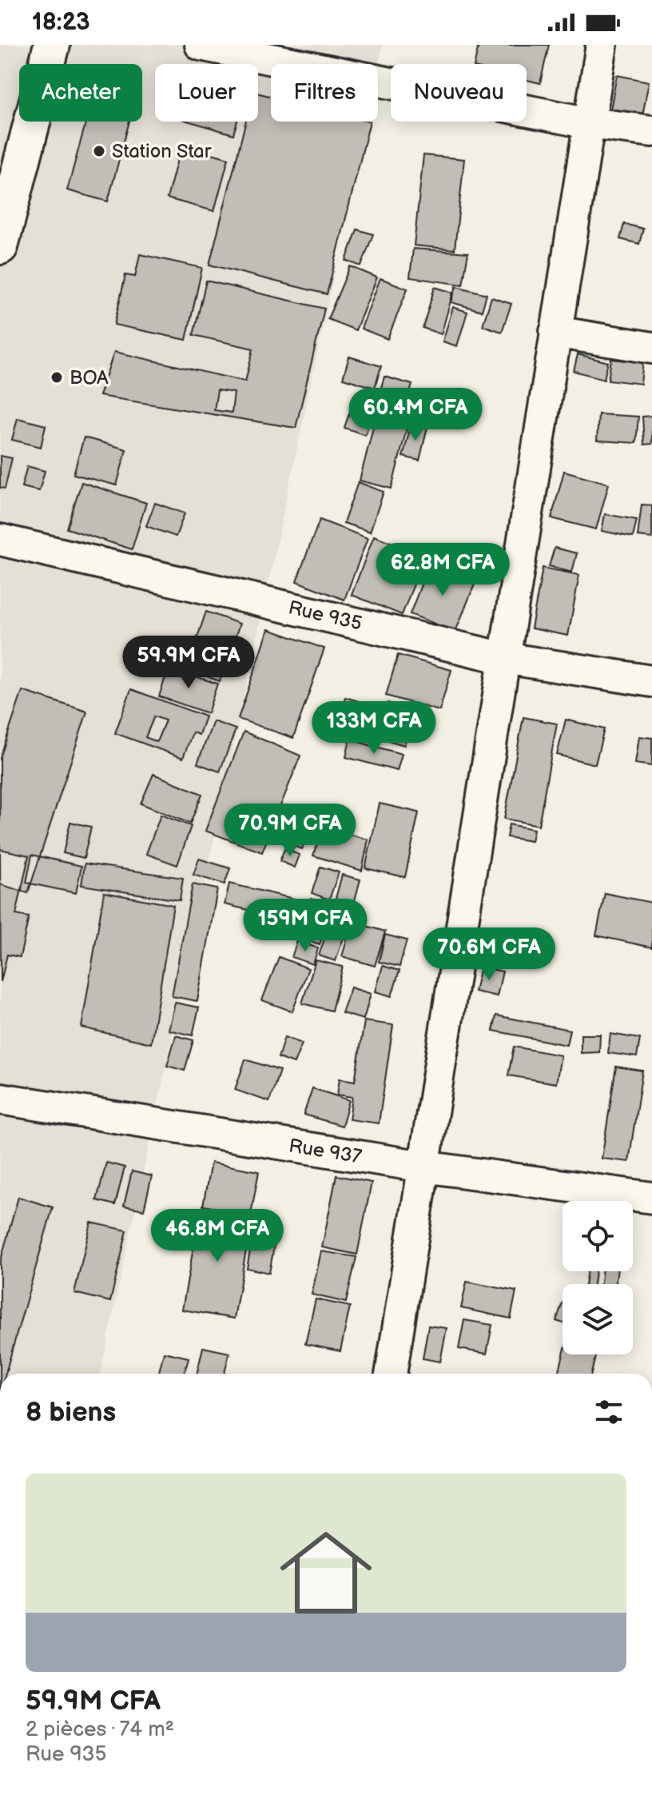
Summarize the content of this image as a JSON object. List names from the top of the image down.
{
  "streets": {
    "street": ["Rue 935", "Rue 937"]
  },
  "places": ["Station Star", "BOA"],
  "page": {
    "status": "18:23",
    "chip": [
      "Acheter",
      "Louer",
      "Filtres",
      "Nouveau"
    ],
    "price": [
      "60.4M CFA",
      "62.8M CFA",
      "59.9M CFA",
      "133M CFA",
      "70.9M CFA",
      "159M CFA",
      "70.6M CFA",
      "46.8M CFA"
    ],
    "heading": "8 biens",
    "list": [
      {
        "name": "59.9M CFA",
        "note": "2 pièces · 74 m² · Rue 935"
      }
    ]
  }
}
